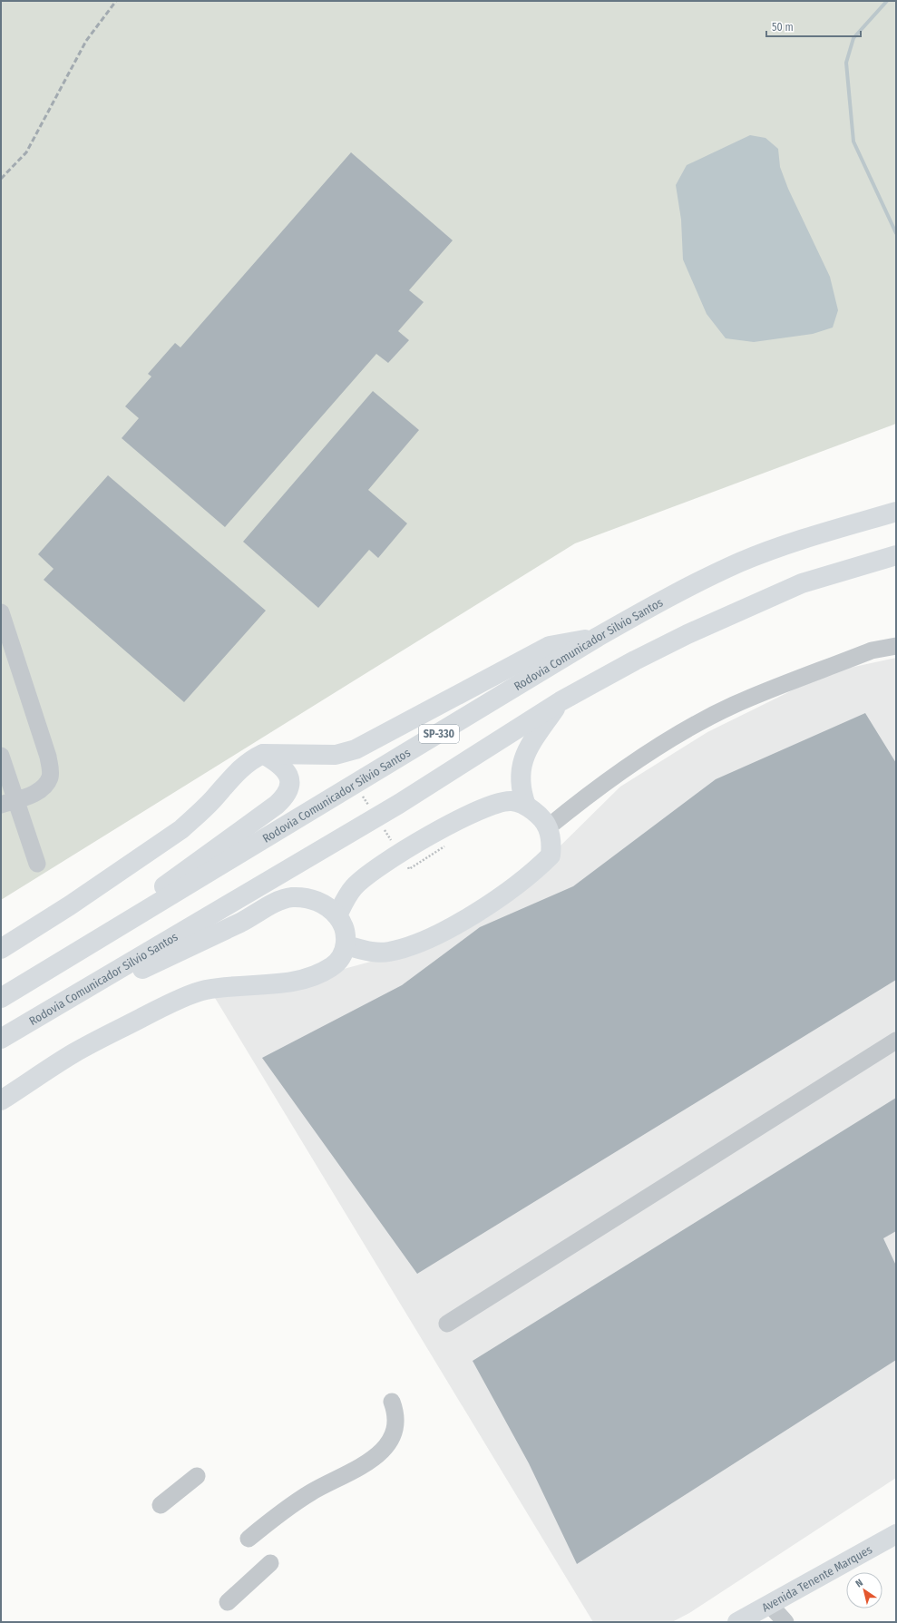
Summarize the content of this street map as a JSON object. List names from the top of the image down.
{
  "streets": {
    "main road": ["Rodovia Comunicador Silvio Santos", "SP-330", "Avenida Tenente Marques"]
  },
  "scale_bar": "50 m",
  "north": "top left"
}
